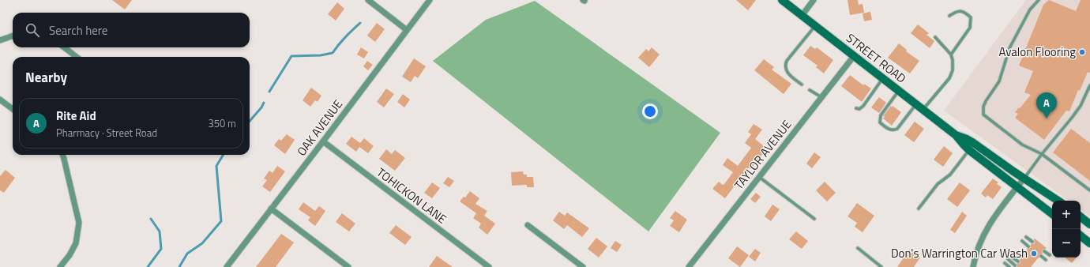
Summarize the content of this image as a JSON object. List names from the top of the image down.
{
  "streets": {
    "main road": ["STREET ROAD"],
    "street": ["OAK AVENUE", "TAYLOR AVENUE", "TOHICKON LANE"]
  },
  "crossings": [
    ["STREET ROAD", "TAYLOR AVENUE"],
    ["OAK AVENUE", "TOHICKON LANE"]
  ],
  "places": ["Avalon Flooring", "Don's Warrington Car Wash"],
  "page": {
    "search": "Search here",
    "heading": "Nearby",
    "pins": "A",
    "list": [
      {
        "mark": "A",
        "name": "Rite Aid",
        "note": "Pharmacy · Street Road",
        "value": "350 m"
      }
    ],
    "map_buttons": ["+", "−"]
  }
}
